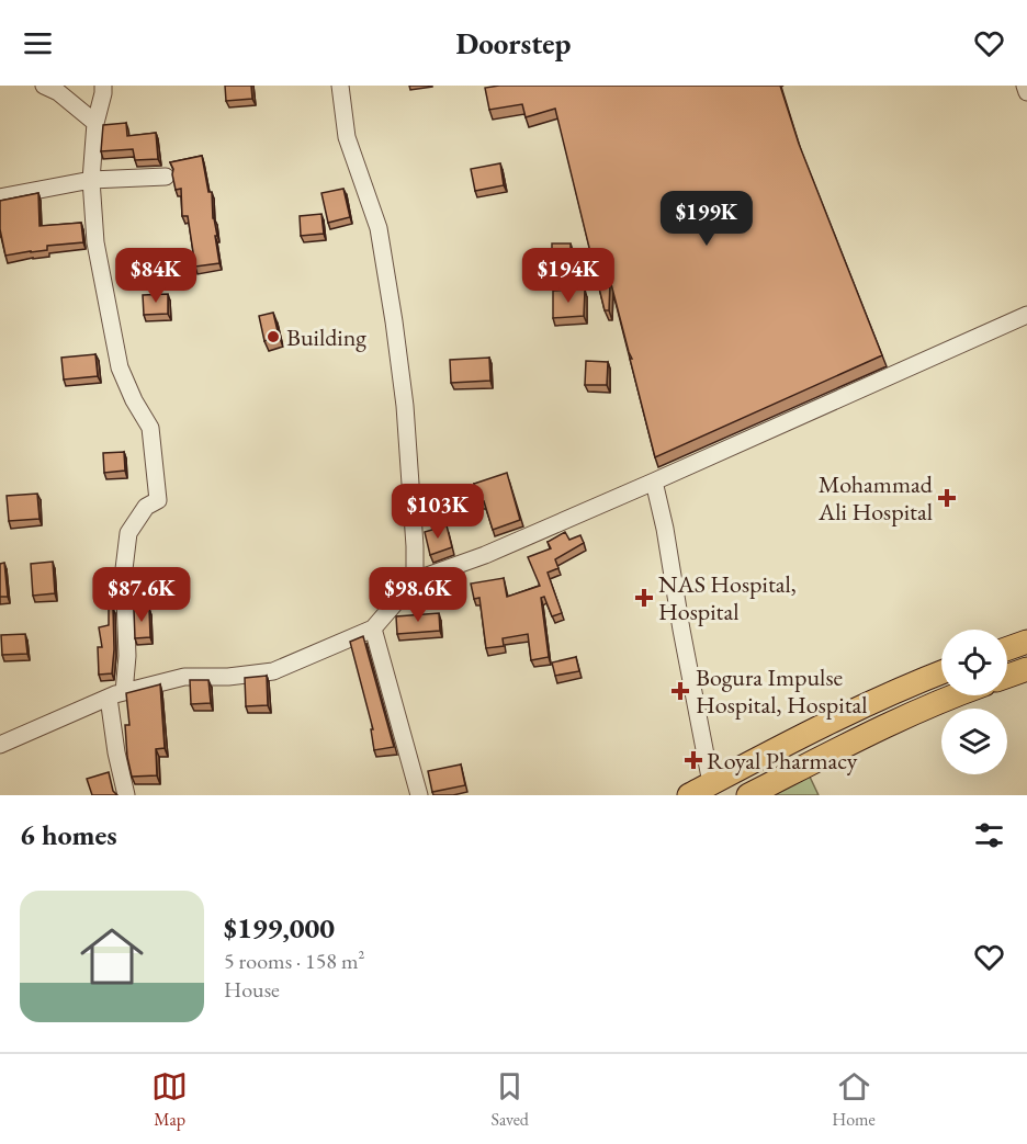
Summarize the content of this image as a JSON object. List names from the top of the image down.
{
  "places": {
    "other": ["Building"],
    "health": [
      "Mohammad Ali Hospital",
      "NAS Hospital, Hospital",
      "Bogura Impulse Hospital, Hospital",
      "Royal Pharmacy"
    ]
  },
  "page": {
    "header": "Doorstep",
    "price": [
      "$199K",
      "$84K",
      "$194K",
      "$103K",
      "$87.6K",
      "$98.6K"
    ],
    "heading": "6 homes",
    "list": [
      {
        "name": "$199,000",
        "note": "5 rooms · 158 m² · House"
      }
    ],
    "tabs": ["Map", "Saved", "Home"]
  }
}
